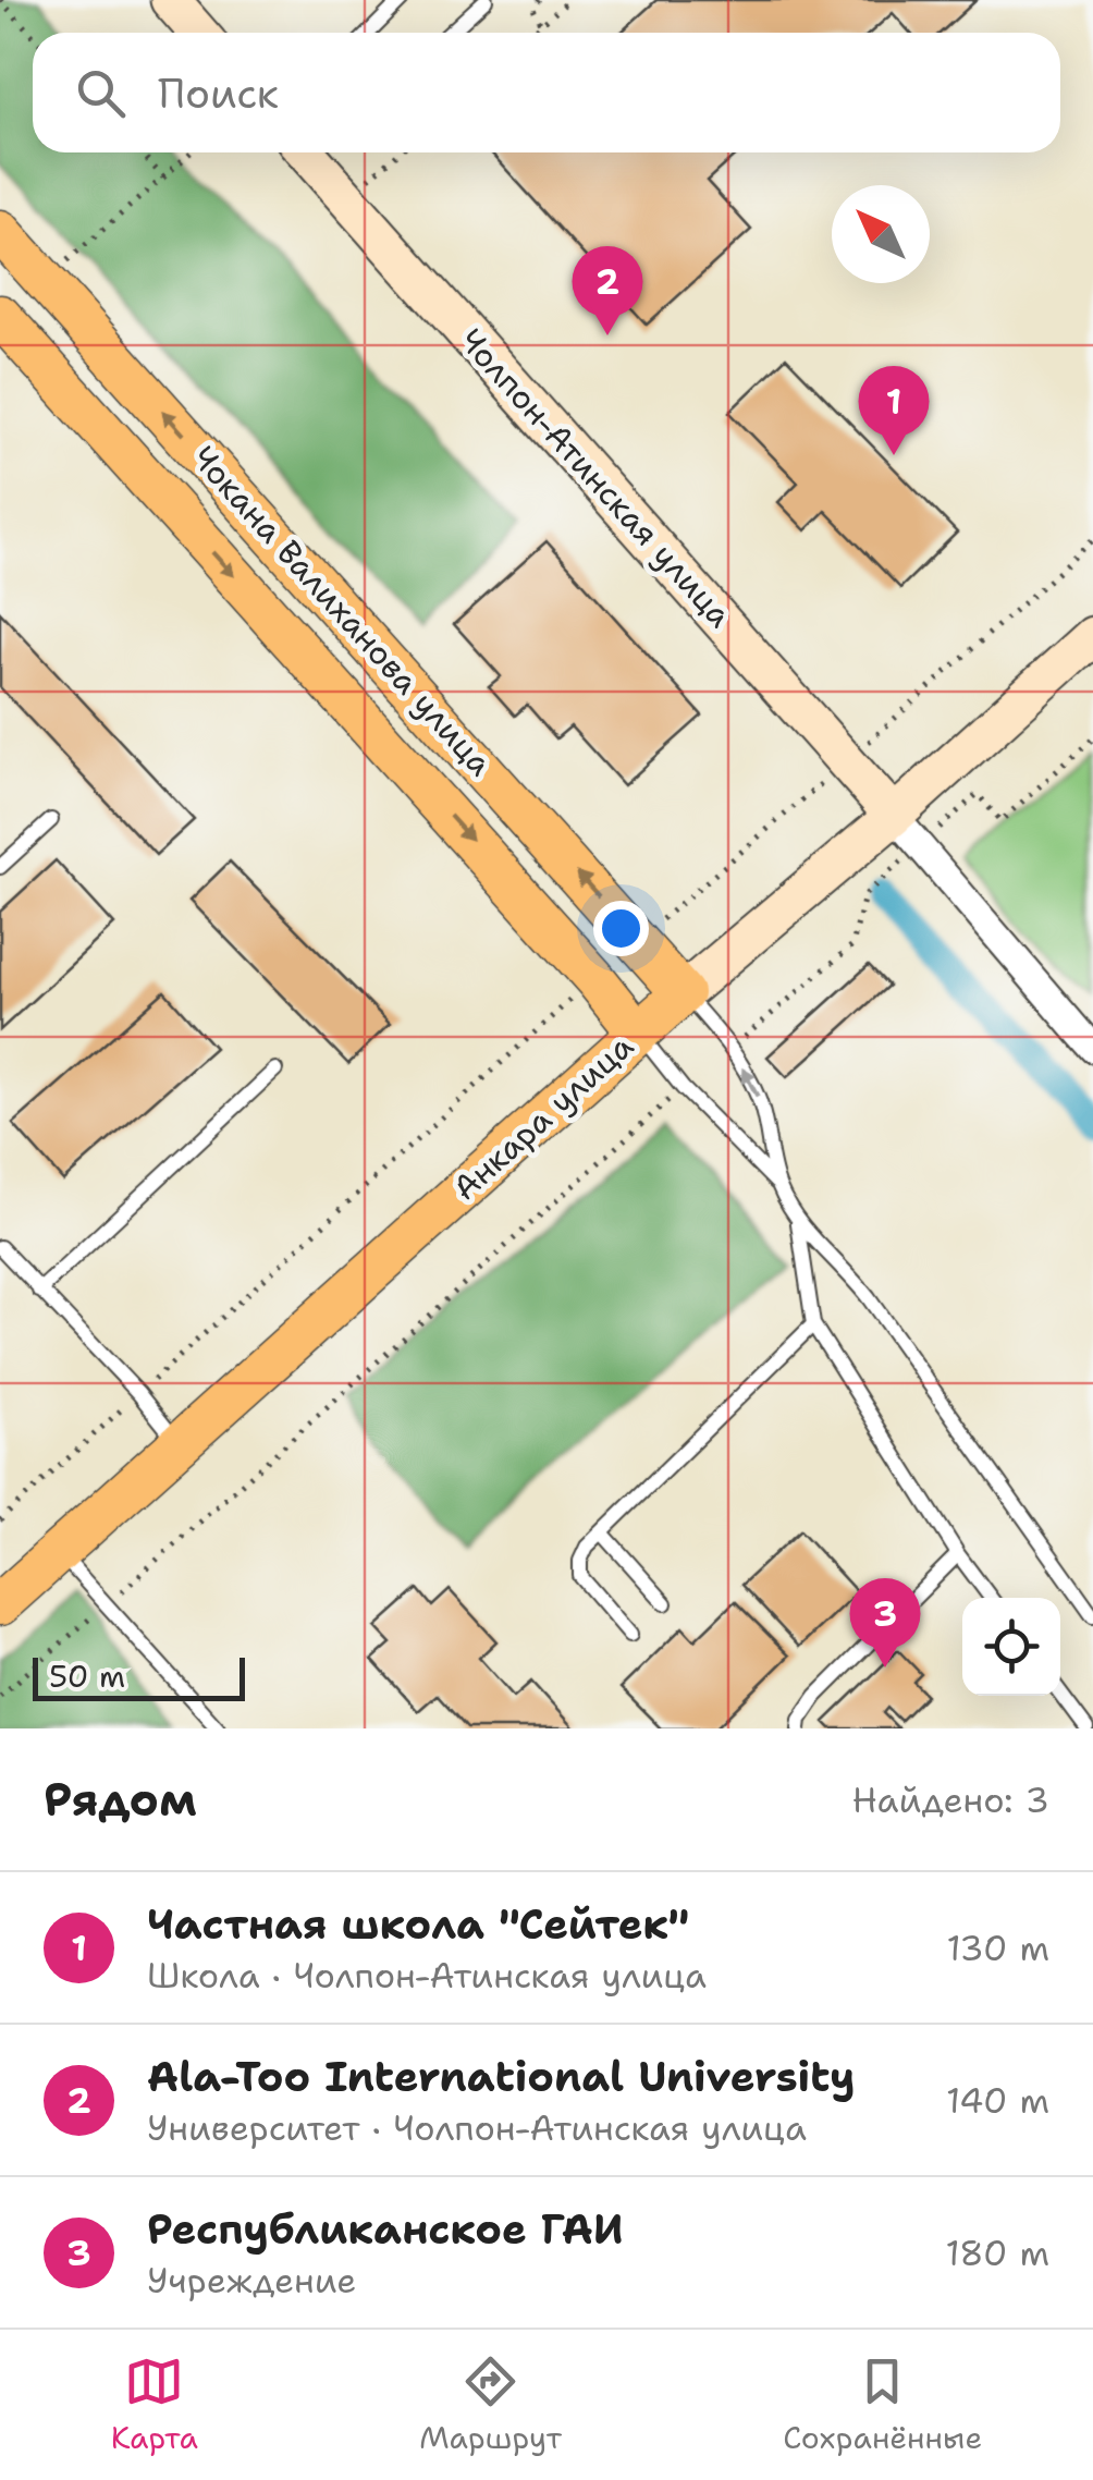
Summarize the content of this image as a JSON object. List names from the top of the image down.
{
  "streets": {
    "main road": ["Чокана Валиханова улица", "Анкара улица"],
    "street": ["Чолпон-Атинская улица"]
  },
  "crossings": [
    ["Чолпон-Атинская улица", "Анкара улица"],
    ["Чокана Валиханова улица", "Анкара улица"]
  ],
  "scale_bar": "50 m",
  "north": "top left",
  "page": {
    "search": "Поиск",
    "pins": ["2", "1", "3"],
    "scale": "50 m",
    "heading": ["Рядом", "Найдено: 3"],
    "list": [
      {
        "mark": "1",
        "name": "Частная школа \"Сейтек\"",
        "note": "Школа · Чолпон-Атинская улица",
        "value": "130 m"
      },
      {
        "mark": "2",
        "name": "Ala-Too International University",
        "note": "Университет · Чолпон-Атинская улица",
        "value": "140 m"
      },
      {
        "mark": "3",
        "name": "Республиканское ГАИ",
        "note": "Учреждение",
        "value": "180 m"
      }
    ],
    "nav": ["Карта", "Маршрут", "Сохранённые"]
  }
}
